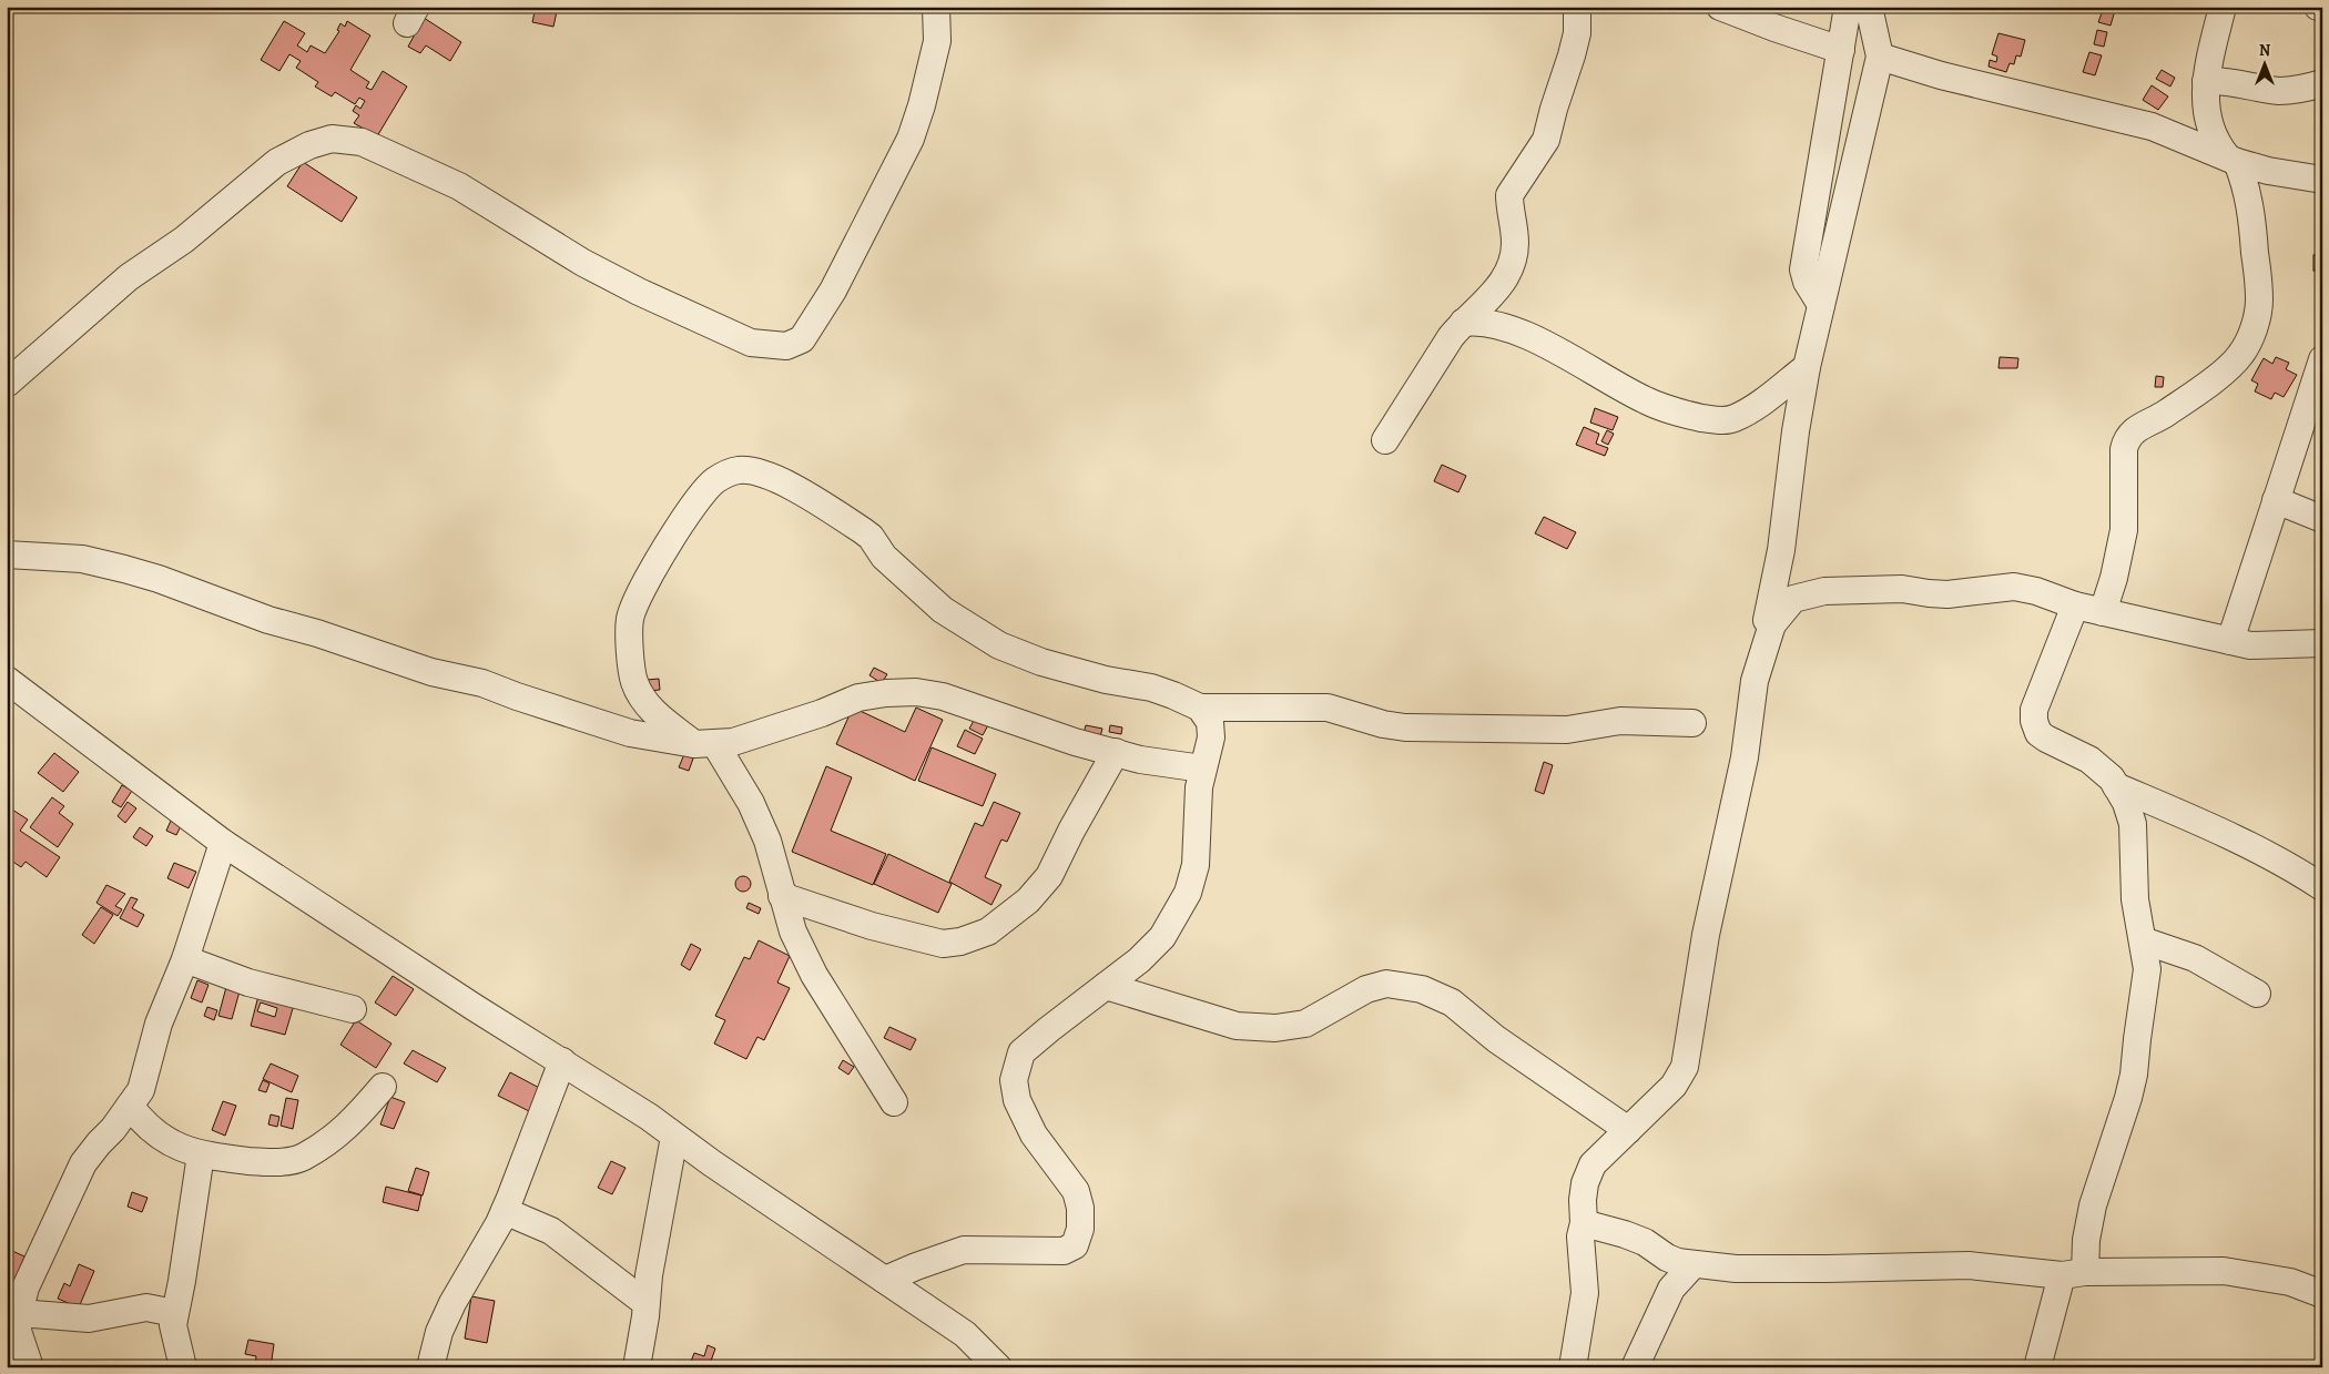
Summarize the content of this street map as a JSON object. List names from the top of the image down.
{
  "north": "top"
}
